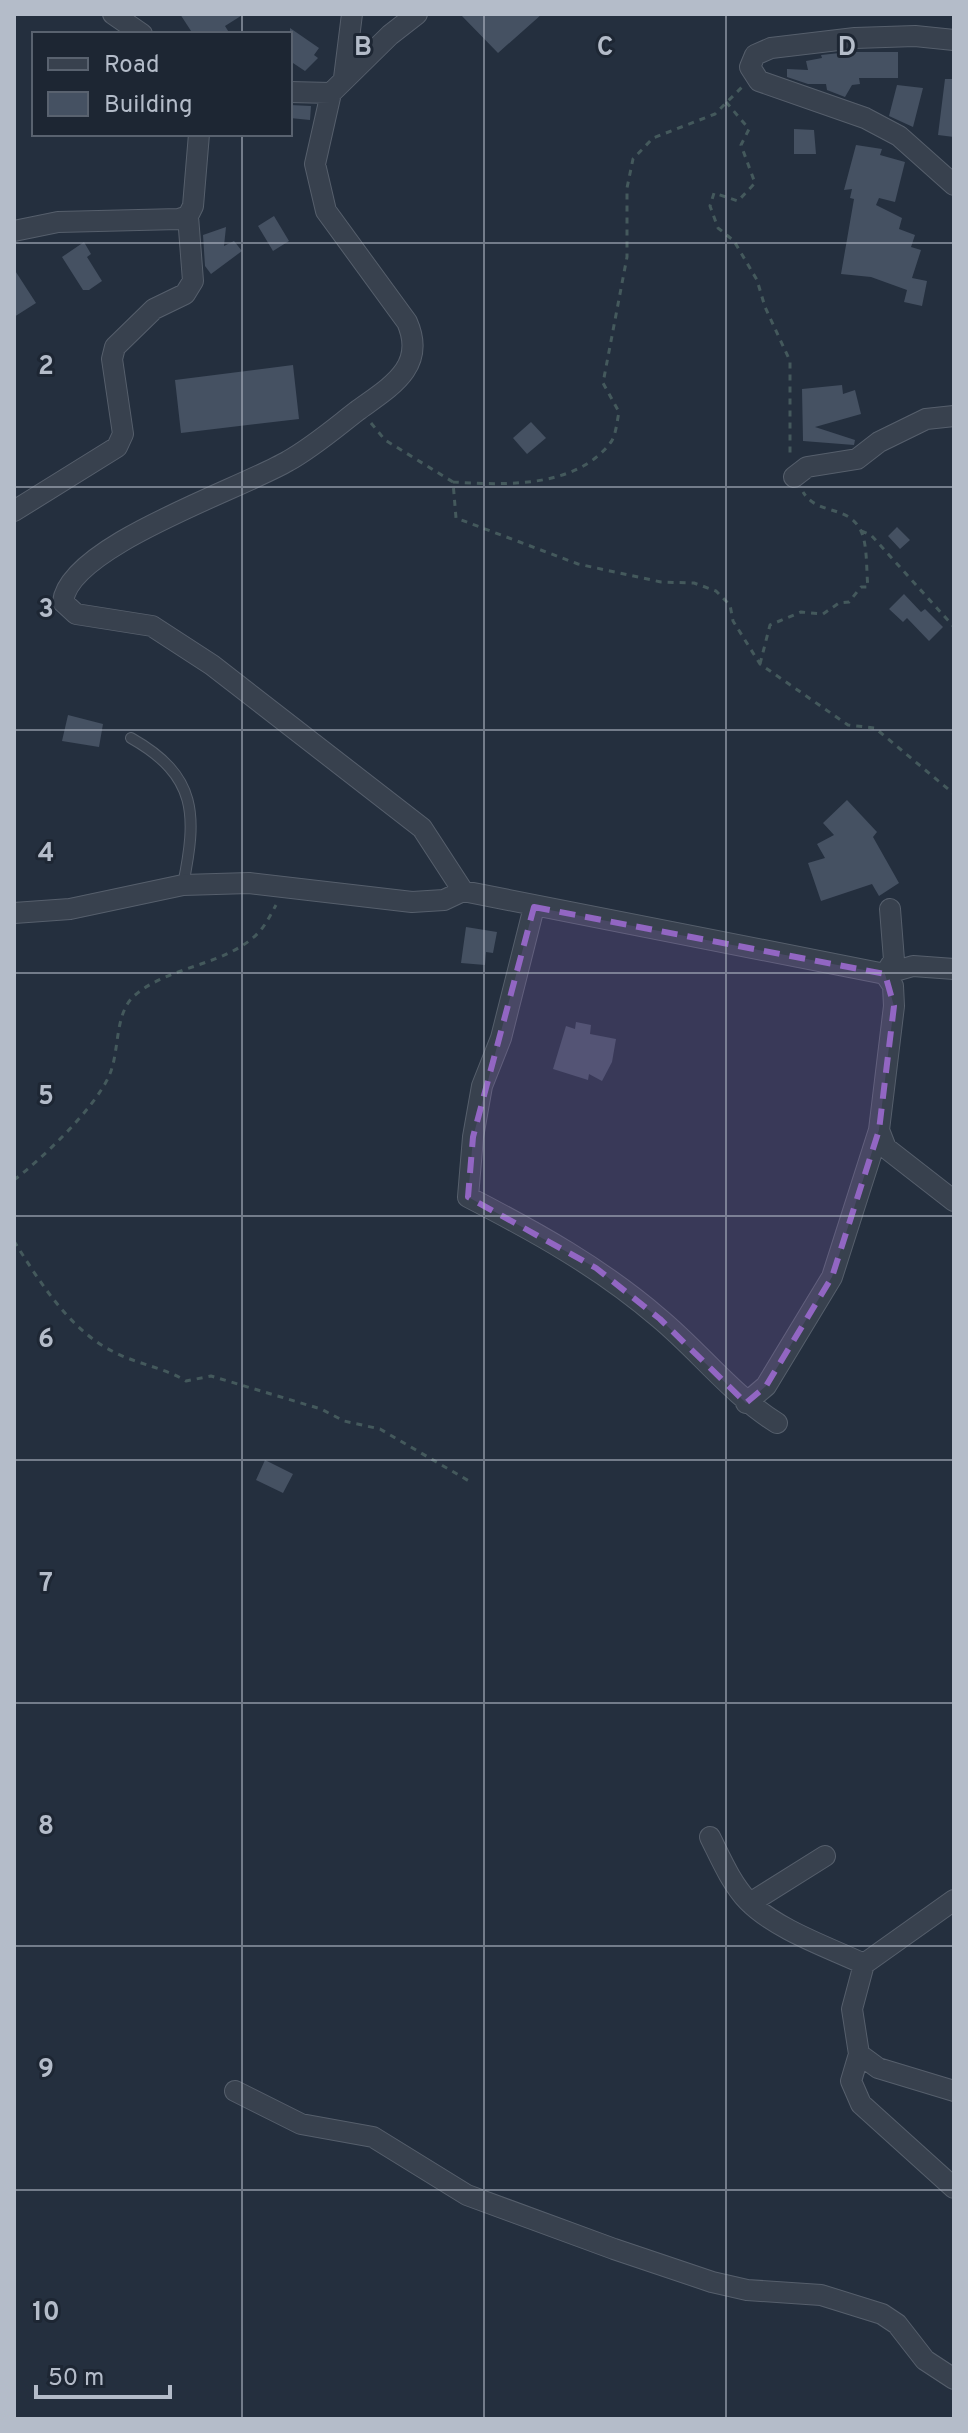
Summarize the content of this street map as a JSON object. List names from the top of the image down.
{
  "legend": ["Road", "Building"],
  "scale_bar": "50 m",
  "grid": {
    "columns": ["B", "C", "D"],
    "rows": [
      "2",
      "3",
      "4",
      "5",
      "6",
      "7",
      "8",
      "9",
      "10"
    ]
  }
}
